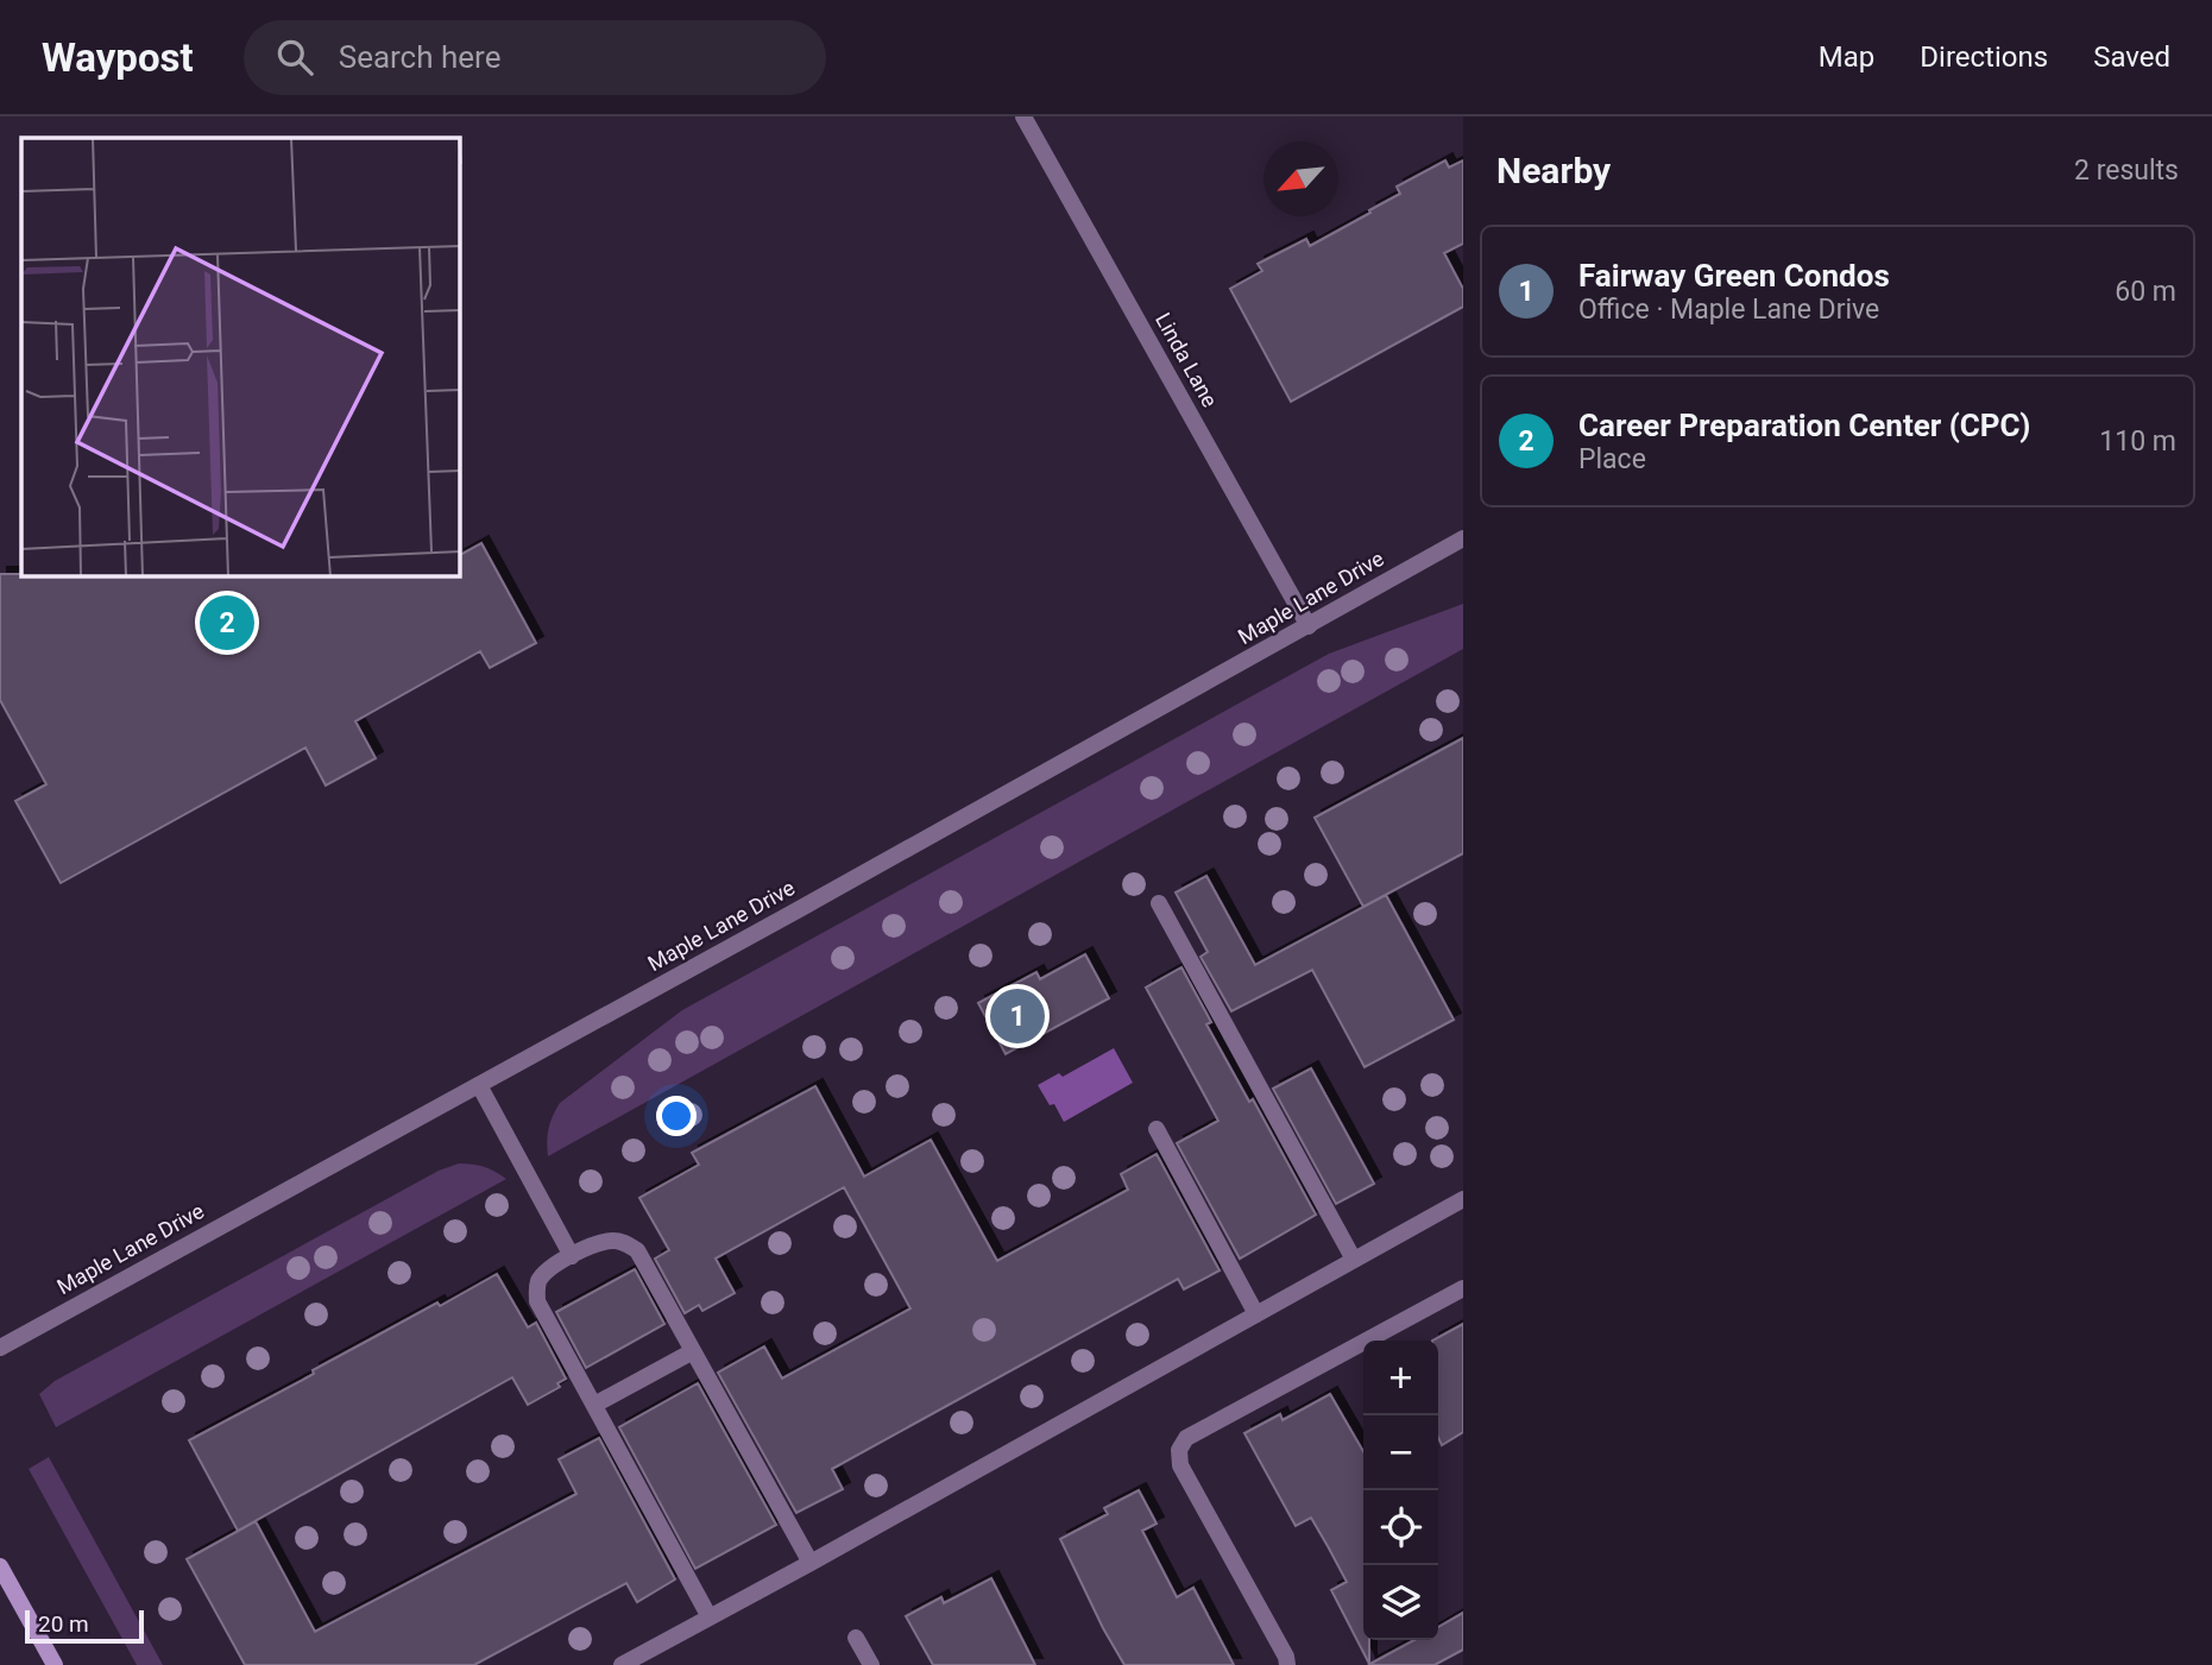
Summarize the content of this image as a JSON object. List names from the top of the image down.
{
  "streets": {
    "street": ["Linda Lane", "Maple Lane Drive"]
  },
  "crossings": [
    ["Linda Lane", "Maple Lane Drive"]
  ],
  "scale_bar": "20 m",
  "north": "bottom left",
  "page": {
    "header": "Waypost",
    "search": "Search here",
    "nav": ["Map", "Directions", "Saved"],
    "heading": ["Nearby", "2 results"],
    "list": [
      {
        "mark": "1",
        "name": "Fairway Green Condos",
        "note": "Office · Maple Lane Drive",
        "value": "60 m"
      },
      {
        "mark": "2",
        "name": "Career Preparation Center (CPC)",
        "note": "Place",
        "value": "110 m"
      }
    ],
    "pins": ["2", "1"],
    "map_buttons": ["+", "−"],
    "scale": "20 m"
  }
}
